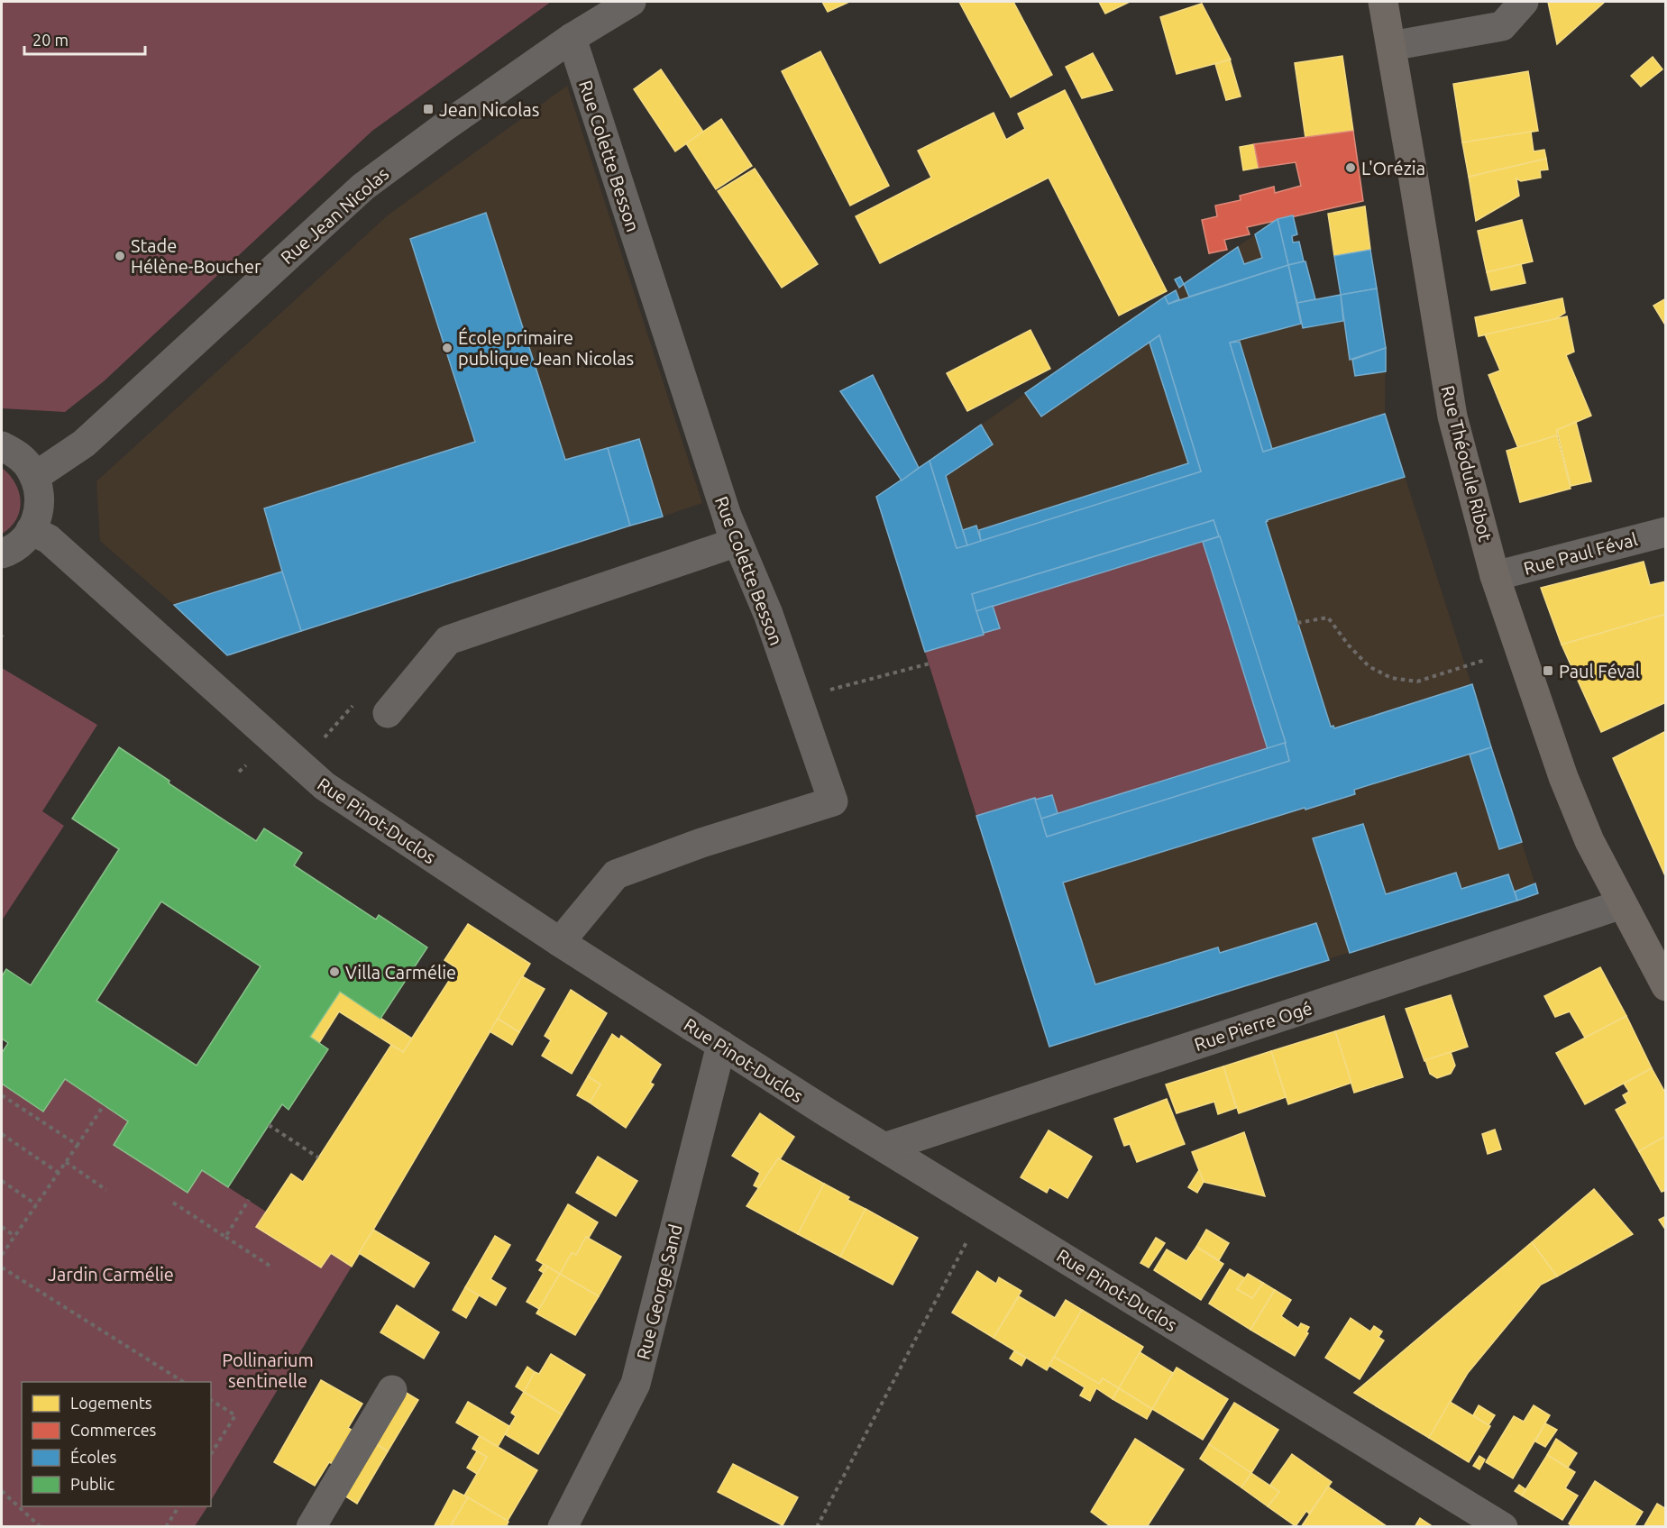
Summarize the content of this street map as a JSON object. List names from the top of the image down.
{
  "streets": {
    "main road": ["Rue Théodule Ribot"],
    "street": [
      "Rue Colette Besson",
      "Rue Jean Nicolas",
      "Rue Paul Féval",
      "Rue Pinot-Duclos",
      "Rue Pierre Ogé",
      "Rue George Sand"
    ]
  },
  "crossings": [
    ["Rue Colette Besson", "Rue Jean Nicolas"],
    ["Rue Colette Besson", "Rue Pinot-Duclos"],
    ["Rue Théodule Ribot", "Rue Paul Féval"],
    ["Rue Théodule Ribot", "Rue Pierre Ogé"],
    ["Rue Pinot-Duclos", "Rue Pierre Ogé"],
    ["Rue Pinot-Duclos", "Rue George Sand"]
  ],
  "parks": ["Jardin Carmélie", "Pollinarium sentinelle"],
  "places": {
    "transit": ["Jean Nicolas", "Paul Féval"],
    "other": [
      "L'Orézia",
      "Stade Hélène-Boucher",
      "École primaire publique Jean Nicolas",
      "Villa Carmélie"
    ]
  },
  "legend": [
    "Logements",
    "Commerces",
    "Écoles",
    "Public"
  ],
  "scale_bar": "20 m"
}
